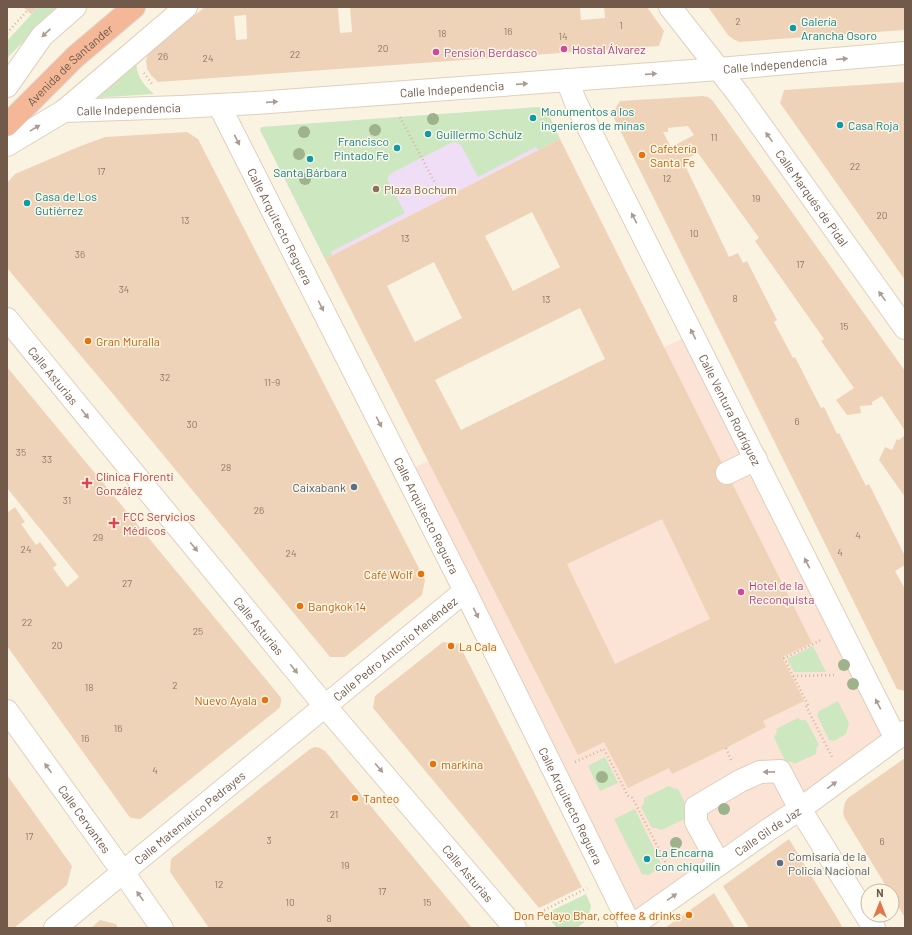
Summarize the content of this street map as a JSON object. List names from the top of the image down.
{
  "streets": {
    "highway": ["Avenida de Santander"],
    "street": [
      "Calle Independencia",
      "Calle Marqués de Pidal",
      "Calle Arquitecto Reguera",
      "Calle Asturias",
      "Calle Ventura Rodríguez",
      "Calle Pedro Antonio Menéndez",
      "Calle Matemático Pedrayes",
      "Calle Cervantes",
      "Calle Gil de Jaz"
    ]
  },
  "crossings": [
    ["Calle Independencia", "Calle Marqués de Pidal"],
    ["Calle Independencia", "Calle Arquitecto Reguera"],
    ["Calle Independencia", "Calle Ventura Rodríguez"],
    ["Calle Arquitecto Reguera", "Calle Pedro Antonio Menéndez"],
    ["Calle Arquitecto Reguera", "Calle Gil de Jaz"],
    ["Calle Asturias", "Calle Pedro Antonio Menéndez"],
    ["Calle Asturias", "Calle Matemático Pedrayes"],
    ["Calle Ventura Rodríguez", "Calle Gil de Jaz"],
    ["Calle Pedro Antonio Menéndez", "Calle Matemático Pedrayes"],
    ["Calle Matemático Pedrayes", "Calle Cervantes"]
  ],
  "one_way": [
    "Calle Independencia",
    "Calle Marqués de Pidal",
    "Calle Arquitecto Reguera",
    "Calle Asturias",
    "Calle Ventura Rodríguez",
    "Calle Cervantes"
  ],
  "places": {
    "other": [
      "Galería Arancha Osoro",
      "Hostal Álvarez",
      "Pensión Berdasco",
      "Monumentos a los ingenieros de minas",
      "Casa Roja",
      "Guillermo Schulz",
      "Francisco Pintado Fe",
      "Cafetería Santa Fe",
      "Santa Bárbara",
      "Plaza Bochum",
      "Casa de Los Gutiérrez",
      "Gran Muralla",
      "Caixabank",
      "Café Wolf",
      "Hotel de la Reconquista",
      "Bangkok 14",
      "La Cala",
      "Nuevo Ayala",
      "markina",
      "Tanteo",
      "La Encarna con chiquilín",
      "Comisaría de la Policía Nacional",
      "Don Pelayo Bhar, coffee & drinks"
    ],
    "health": ["Clínica Florenti González", "FCC Servicios Médicos"]
  },
  "house_numbers": [
    "2",
    "1",
    "16",
    "18",
    "14",
    "20",
    "22",
    "26",
    "24",
    "11",
    "22",
    "17",
    "12",
    "19",
    "20",
    "13",
    "10",
    "13",
    "36",
    "17",
    "34",
    "8",
    "13",
    "15",
    "32",
    "11-9",
    "6",
    "30",
    "35",
    "33",
    "28",
    "31",
    "26",
    "4",
    "29",
    "24",
    "4",
    "24",
    "27",
    "22",
    "25",
    "20",
    "2",
    "18",
    "16",
    "16",
    "4",
    "21",
    "17",
    "3",
    "6",
    "19",
    "12",
    "17",
    "10",
    "15",
    "8"
  ],
  "north": "top"
}
